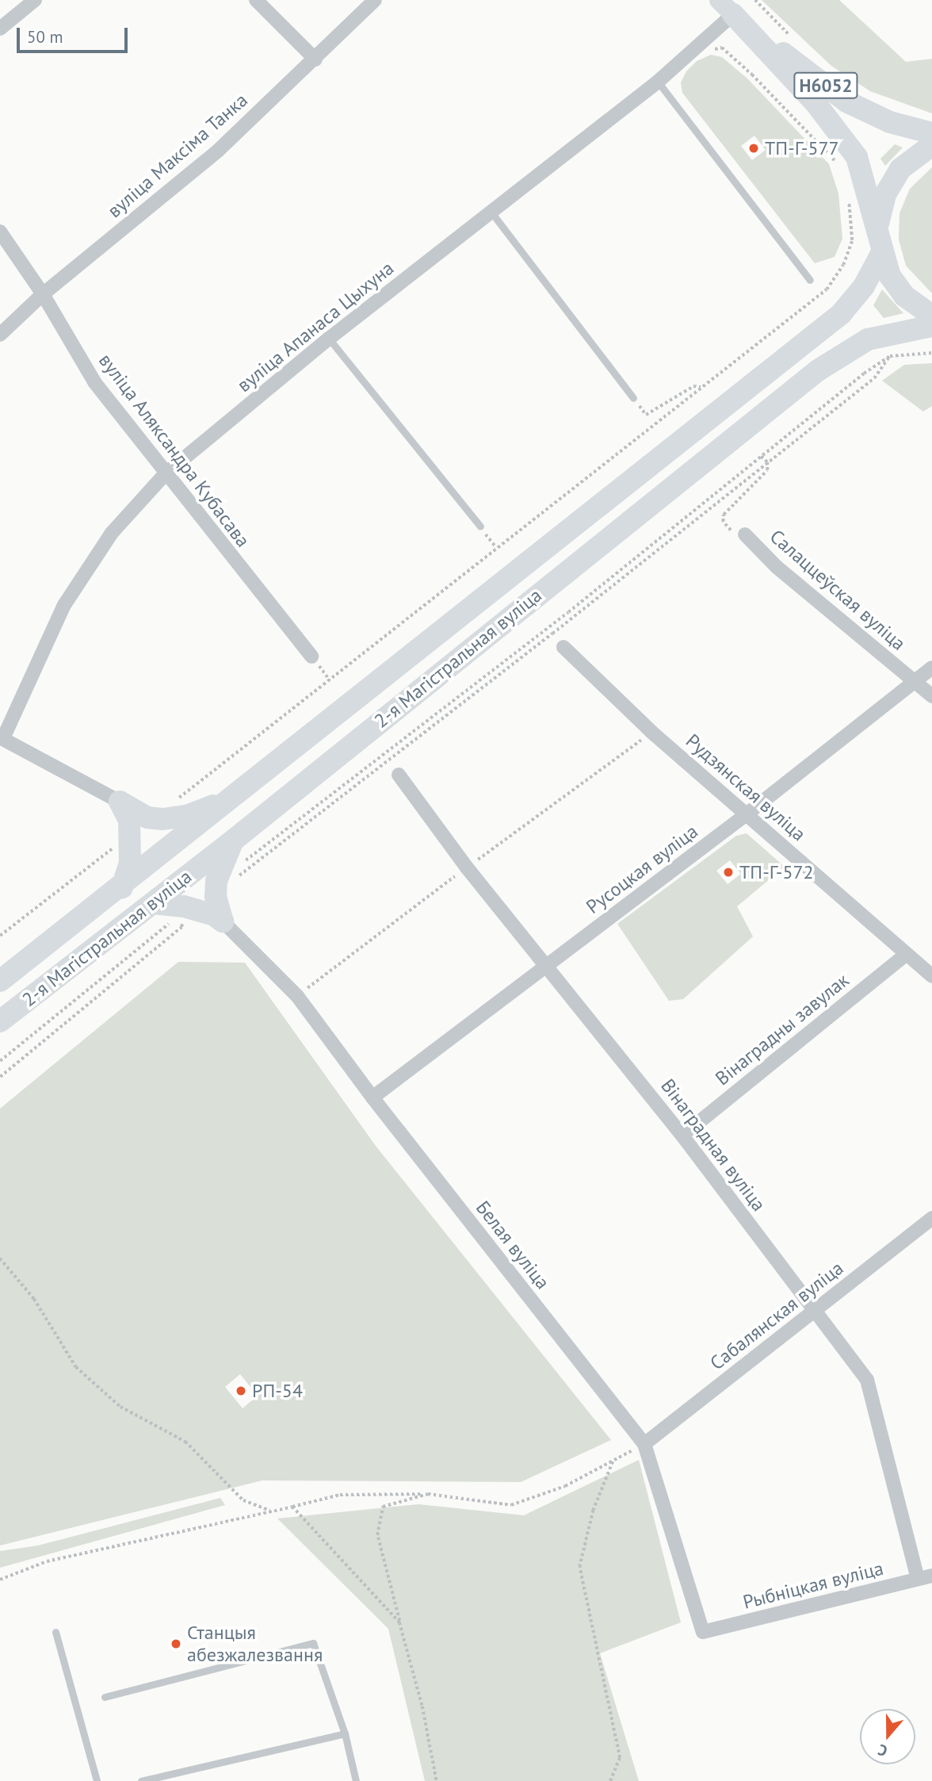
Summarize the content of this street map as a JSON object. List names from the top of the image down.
{
  "streets": {
    "main road": ["Н6052", "2-я Магістральная вуліца"],
    "street": [
      "вуліца Максіма Танка",
      "вуліца Апанаса Цыхуна",
      "вуліца Аляксандра Кубасава",
      "Салаццеўская вуліца",
      "Рудзянская вуліца",
      "Русоцкая вуліца",
      "Вінаградны завулак",
      "Вінаградная вуліца",
      "Белая вуліца",
      "Сабалянская вуліца",
      "Рыбніцкая вуліца"
    ]
  },
  "crossings": [
    ["Н6052", "вуліца Апанаса Цыхуна"],
    ["Н6052", "2-я Магістральная вуліца"],
    ["вуліца Максіма Танка", "вуліца Аляксандра Кубасава"],
    ["вуліца Апанаса Цыхуна", "вуліца Аляксандра Кубасава"],
    ["Салаццеўская вуліца", "Русоцкая вуліца"],
    ["Рудзянская вуліца", "Русоцкая вуліца"],
    ["Рудзянская вуліца", "Вінаградны завулак"],
    ["Русоцкая вуліца", "Вінаградная вуліца"],
    ["Русоцкая вуліца", "Белая вуліца"],
    ["Вінаградны завулак", "Вінаградная вуліца"],
    ["Вінаградная вуліца", "Сабалянская вуліца"],
    ["Вінаградная вуліца", "Рыбніцкая вуліца"],
    ["Белая вуліца", "Сабалянская вуліца"],
    ["Белая вуліца", "Рыбніцкая вуліца"]
  ],
  "places": [
    "ТП-Г-577",
    "ТП-Г-572",
    "РП-54",
    "Станцыя абезжалезвання"
  ],
  "scale_bar": "50 m",
  "north": "bottom"
}
